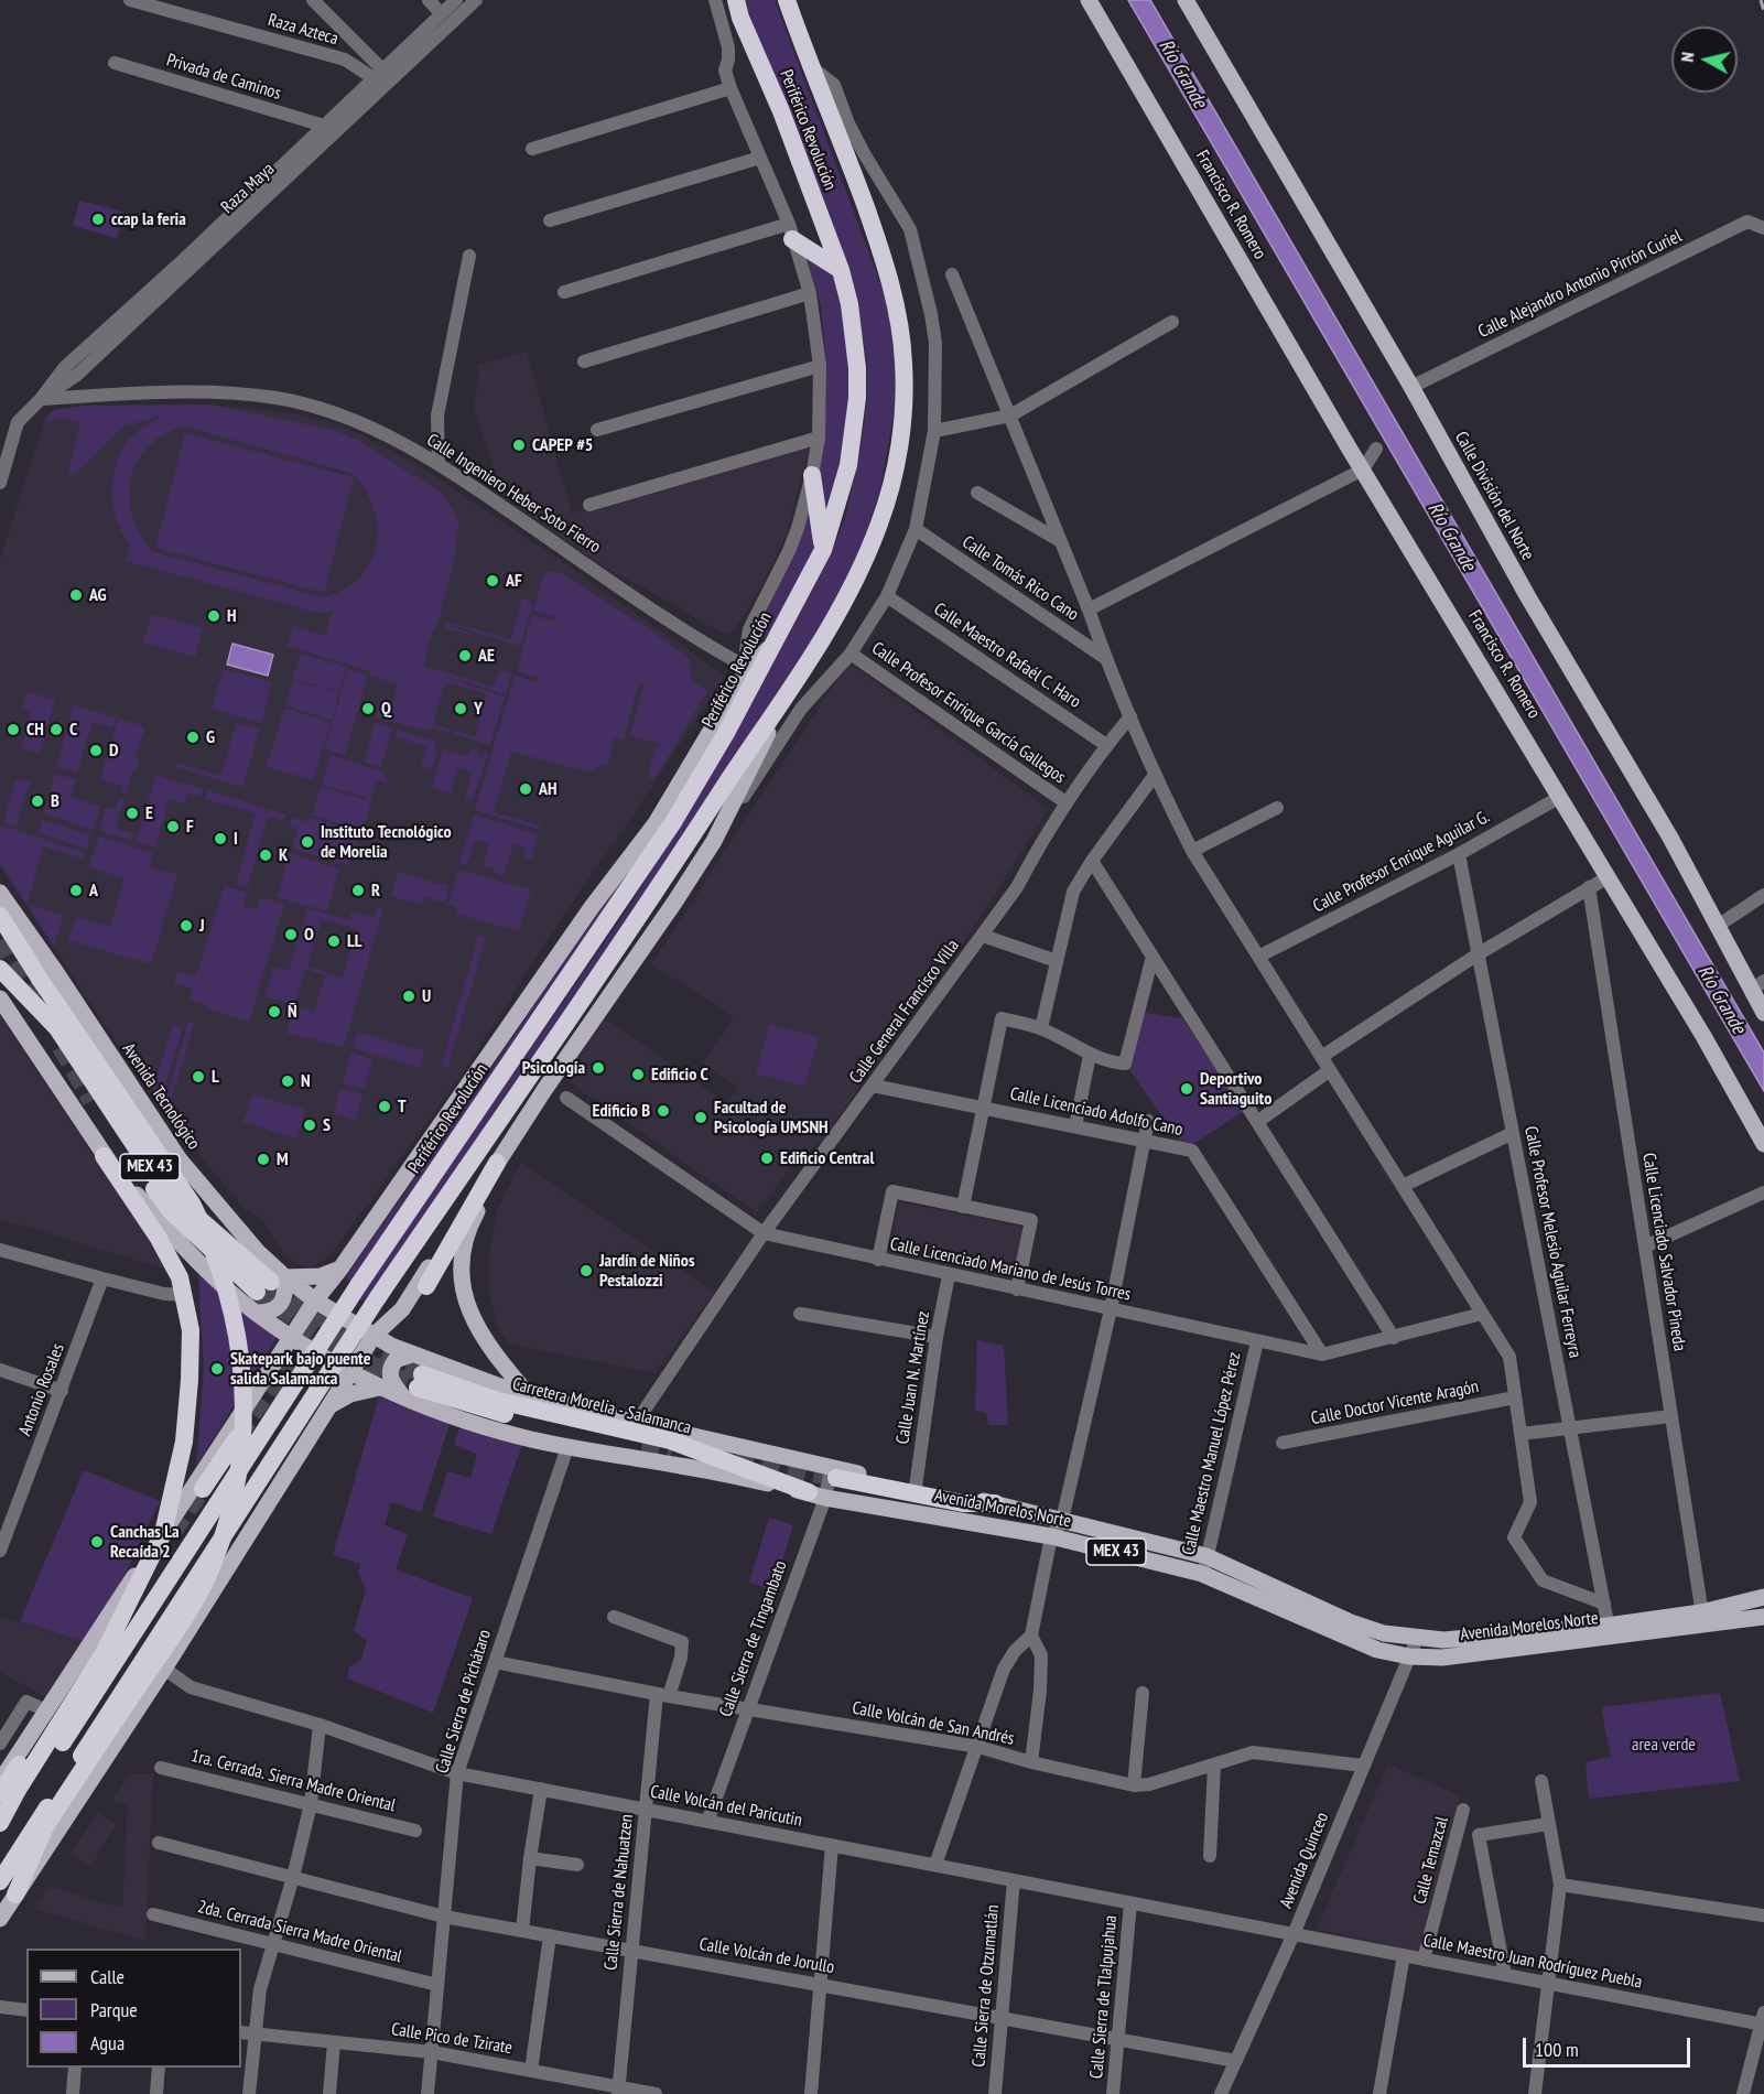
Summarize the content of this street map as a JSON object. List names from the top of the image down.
{
  "streets": {
    "highway": ["Periférico Revolución", "MEX 43", "Carretera Morelia - Salamanca"],
    "main road": [
      "Francisco R. Romero",
      "Calle División del Norte",
      "Avenida Tecnológico",
      "Avenida Morelos Norte"
    ],
    "street": [
      "Raza Azteca",
      "Privada de Caminos",
      "Raza Maya",
      "Calle Alejandro Antonio Pirrón Curiel",
      "Calle Ingeniero Heber Soto Fierro",
      "Calle Tomás Rico Cano",
      "Calle Maestro Rafaél C. Haro",
      "Calle Profesor Enrique García Gallegos",
      "Calle Profesor Enrique Aguilar G.",
      "Calle General Francisco Villa",
      "Calle Licenciado Adolfo Cano",
      "Calle Profesor Melesio Aguilar Ferreyra",
      "Calle Licenciado Salvador Pineda",
      "Calle Licenciado Mariano de Jesús Torres",
      "Calle Juan N. Martínez",
      "Antonio Rosales",
      "Calle Doctor Vicente Aragón",
      "Calle Maestro Manuel López Pérez",
      "Calle Sierra de Tingambato",
      "Calle Sierra de Pichátaro",
      "Calle Volcán de San Andrés",
      "1ra. Cerrada. Sierra Madre Oriental",
      "Calle Volcán del Paricutin",
      "Avenida Quinceo",
      "Calle Temazcal",
      "Calle Sierra de Nahuatzen",
      "2da. Cerrada Sierra Madre Oriental",
      "Calle Volcán de Jorullo",
      "Calle Maestro Juan Rodríguez Puebla",
      "Calle Sierra de Otzumatlán",
      "Calle Sierra de Tlalpujahua",
      "Calle Pico de Tzirate"
    ]
  },
  "crossings": [
    ["Raza Azteca", "Raza Maya"],
    ["Privada de Caminos", "Raza Maya"],
    ["Raza Maya", "Calle Ingeniero Heber Soto Fierro"],
    ["Francisco R. Romero", "Calle Profesor Enrique Aguilar G."],
    ["Calle Alejandro Antonio Pirrón Curiel", "Calle División del Norte"],
    ["Calle Maestro Rafaél C. Haro", "Calle General Francisco Villa"],
    ["Calle Profesor Enrique García Gallegos", "Calle General Francisco Villa"],
    ["Calle Profesor Enrique Aguilar G.", "Calle Profesor Melesio Aguilar Ferreyra"],
    ["Calle General Francisco Villa", "Calle Licenciado Adolfo Cano"],
    ["Calle General Francisco Villa", "Calle Licenciado Mariano de Jesús Torres"],
    ["Calle General Francisco Villa", "Avenida Morelos Norte"],
    ["Avenida Tecnológico", "MEX 43"],
    ["Avenida Tecnológico", "Avenida Morelos Norte"],
    ["Calle Licenciado Adolfo Cano", "Calle Licenciado Mariano de Jesús Torres"],
    ["MEX 43", "Avenida Morelos Norte"],
    ["MEX 43", "Calle Sierra de Tingambato"],
    ["Calle Profesor Melesio Aguilar Ferreyra", "Avenida Morelos Norte"],
    ["Calle Licenciado Salvador Pineda", "Avenida Morelos Norte"],
    ["Calle Licenciado Mariano de Jesús Torres", "Calle Juan N. Martínez"],
    ["Calle Licenciado Mariano de Jesús Torres", "Calle Maestro Manuel López Pérez"],
    ["Calle Juan N. Martínez", "Avenida Morelos Norte"],
    ["Carretera Morelia - Salamanca", "Avenida Morelos Norte"],
    ["Carretera Morelia - Salamanca", "Calle Sierra de Tingambato"],
    ["Calle Maestro Manuel López Pérez", "Avenida Morelos Norte"],
    ["Avenida Morelos Norte", "Calle Sierra de Tingambato"],
    ["Avenida Morelos Norte", "Calle Sierra de Pichátaro"],
    ["Avenida Morelos Norte", "Avenida Quinceo"],
    ["Calle Sierra de Tingambato", "Calle Volcán de San Andrés"],
    ["Calle Sierra de Tingambato", "Calle Volcán del Paricutin"],
    ["Calle Sierra de Pichátaro", "Calle Volcán de San Andrés"],
    ["Calle Sierra de Pichátaro", "Calle Volcán del Paricutin"],
    ["Calle Sierra de Pichátaro", "2da. Cerrada Sierra Madre Oriental"],
    ["Calle Sierra de Pichátaro", "Calle Volcán de Jorullo"],
    ["Calle Sierra de Pichátaro", "Calle Pico de Tzirate"],
    ["Calle Volcán de San Andrés", "Avenida Quinceo"],
    ["Calle Volcán de San Andrés", "Calle Sierra de Nahuatzen"],
    ["Calle Volcán del Paricutin", "Avenida Quinceo"],
    ["Calle Volcán del Paricutin", "Calle Sierra de Nahuatzen"],
    ["Calle Volcán del Paricutin", "Calle Maestro Juan Rodríguez Puebla"],
    ["Calle Volcán del Paricutin", "Calle Sierra de Otzumatlán"],
    ["Calle Volcán del Paricutin", "Calle Sierra de Tlalpujahua"],
    ["Avenida Quinceo", "Calle Volcán de Jorullo"],
    ["Avenida Quinceo", "Calle Maestro Juan Rodríguez Puebla"],
    ["Calle Temazcal", "Calle Maestro Juan Rodríguez Puebla"],
    ["Calle Sierra de Nahuatzen", "Calle Volcán de Jorullo"],
    ["Calle Sierra de Nahuatzen", "Calle Pico de Tzirate"],
    ["Calle Volcán de Jorullo", "Calle Sierra de Otzumatlán"],
    ["Calle Volcán de Jorullo", "Calle Sierra de Tlalpujahua"]
  ],
  "water": ["Río Grande"],
  "parks": ["area verde"],
  "places": [
    "ccap la feria",
    "CAPEP #5",
    "AF",
    "AG",
    "H",
    "AE",
    "Q",
    "Y",
    "CH",
    "C",
    "G",
    "D",
    "AH",
    "B",
    "E",
    "F",
    "I",
    "Instituto Tecnológico de Morelia",
    "K",
    "A",
    "R",
    "J",
    "O",
    "LL",
    "U",
    "Ñ",
    "Psicología",
    "Edificio C",
    "L",
    "N",
    "Deportivo Santiaguito",
    "T",
    "Edificio B",
    "Facultad de Psicología UMSNH",
    "S",
    "Edificio Central",
    "M",
    "Jardín de Niños Pestalozzi",
    "Skatepark bajo puente salida Salamanca",
    "Canchas La Recaída 2"
  ],
  "legend": ["Calle", "Parque", "Agua"],
  "scale_bar": "100 m",
  "north": "left"
}
